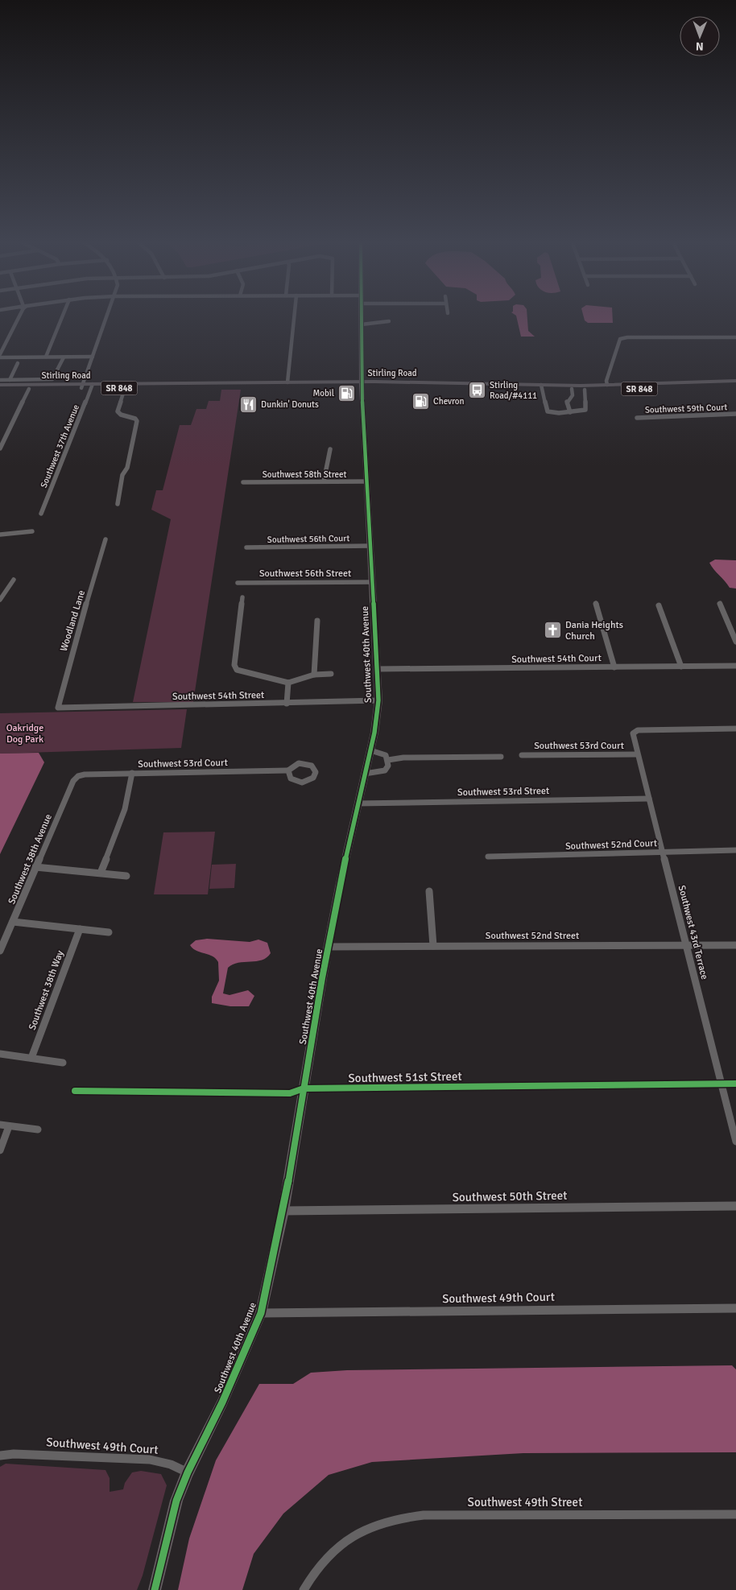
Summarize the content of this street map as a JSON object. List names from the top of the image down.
{
  "streets": {
    "main road": ["Stirling Road", "SR 848"],
    "street": [
      "Southwest 59th Court",
      "Southwest 37th Avenue",
      "Southwest 58th Street",
      "Southwest 56th Court",
      "Southwest 56th Street",
      "Woodland Lane",
      "Southwest 40th Avenue",
      "Southwest 54th Court",
      "Southwest 54th Street",
      "Southwest 53rd Court",
      "Southwest 53rd Street",
      "Southwest 52nd Court",
      "Southwest 38th Avenue",
      "Southwest 43rd Terrace",
      "Southwest 52nd Street",
      "Southwest 38th Way",
      "Southwest 51st Street",
      "Southwest 50th Street",
      "Southwest 49th Court",
      "Southwest 49th Street"
    ]
  },
  "crossings": [
    ["Stirling Road", "Southwest 37th Avenue"],
    ["Stirling Road", "Southwest 40th Avenue"],
    ["Southwest 58th Street", "Southwest 40th Avenue"],
    ["Southwest 56th Court", "Southwest 40th Avenue"],
    ["Southwest 56th Street", "Southwest 40th Avenue"],
    ["Woodland Lane", "Southwest 54th Street"],
    ["Southwest 40th Avenue", "Southwest 54th Court"],
    ["Southwest 40th Avenue", "Southwest 54th Street"],
    ["Southwest 40th Avenue", "Southwest 53rd Street"],
    ["Southwest 40th Avenue", "Southwest 52nd Street"],
    ["Southwest 40th Avenue", "Southwest 51st Street"],
    ["Southwest 40th Avenue", "Southwest 50th Street"],
    ["Southwest 40th Avenue", "Southwest 49th Court"],
    ["Southwest 53rd Court", "Southwest 38th Avenue"],
    ["Southwest 53rd Court", "Southwest 43rd Terrace"],
    ["Southwest 53rd Street", "Southwest 43rd Terrace"],
    ["Southwest 52nd Court", "Southwest 43rd Terrace"],
    ["Southwest 43rd Terrace", "Southwest 52nd Street"],
    ["Southwest 43rd Terrace", "Southwest 51st Street"]
  ],
  "parks": ["Oakridge Dog Park"],
  "places": {
    "bus stop": ["Stirling Road/#4111"],
    "fuel station": ["Mobil", "Chevron"],
    "restaurant": ["Dunkin' Donuts"],
    "church": ["Dania Heights Church"]
  },
  "north": "bottom"
}
